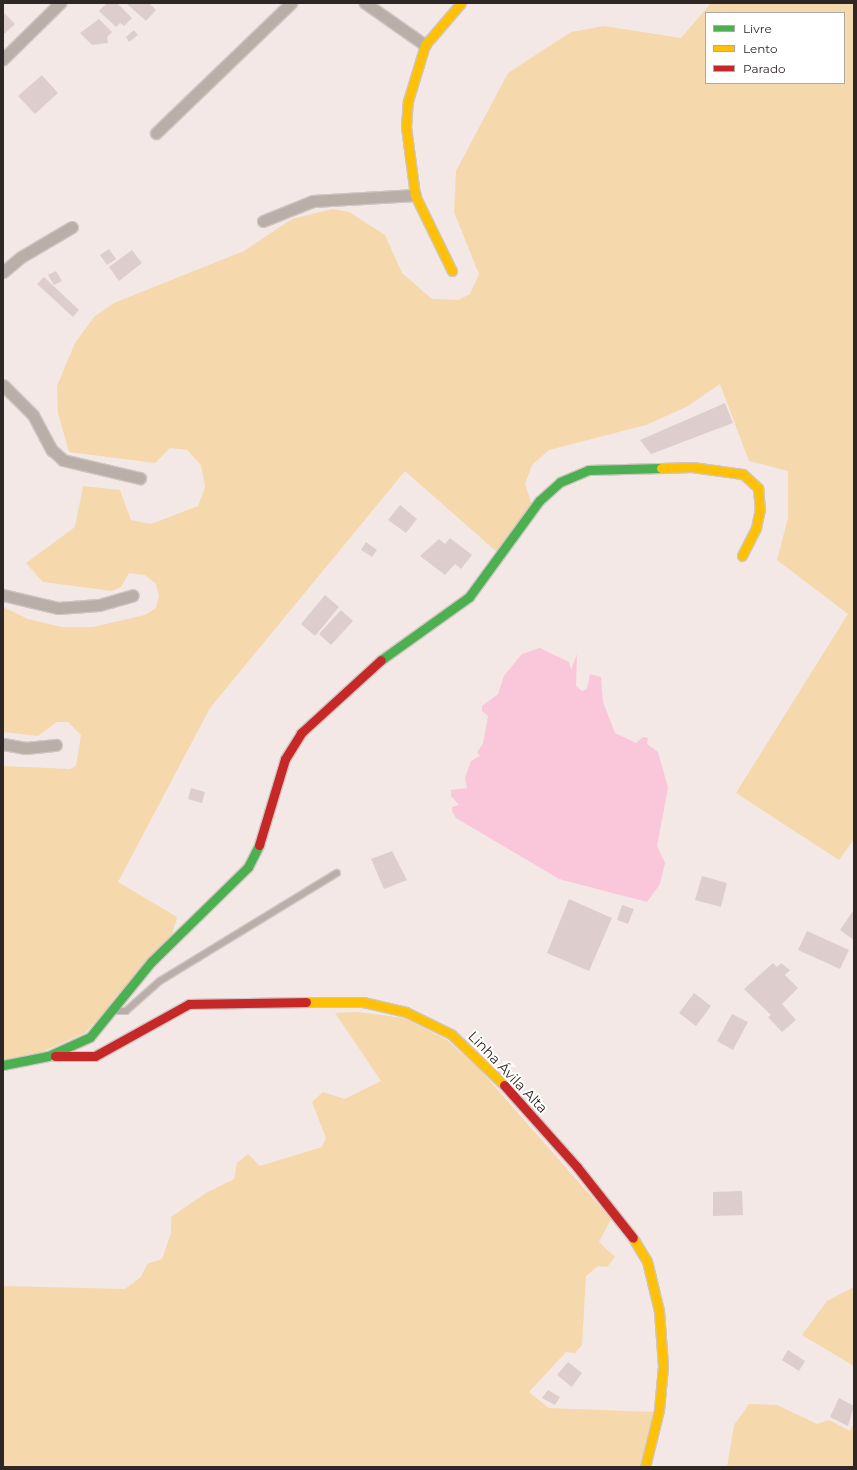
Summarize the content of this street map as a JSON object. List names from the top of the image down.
{
  "streets": {
    "street": ["Linha Ávila Alta"]
  },
  "legend": ["Livre", "Lento", "Parado"]
}
